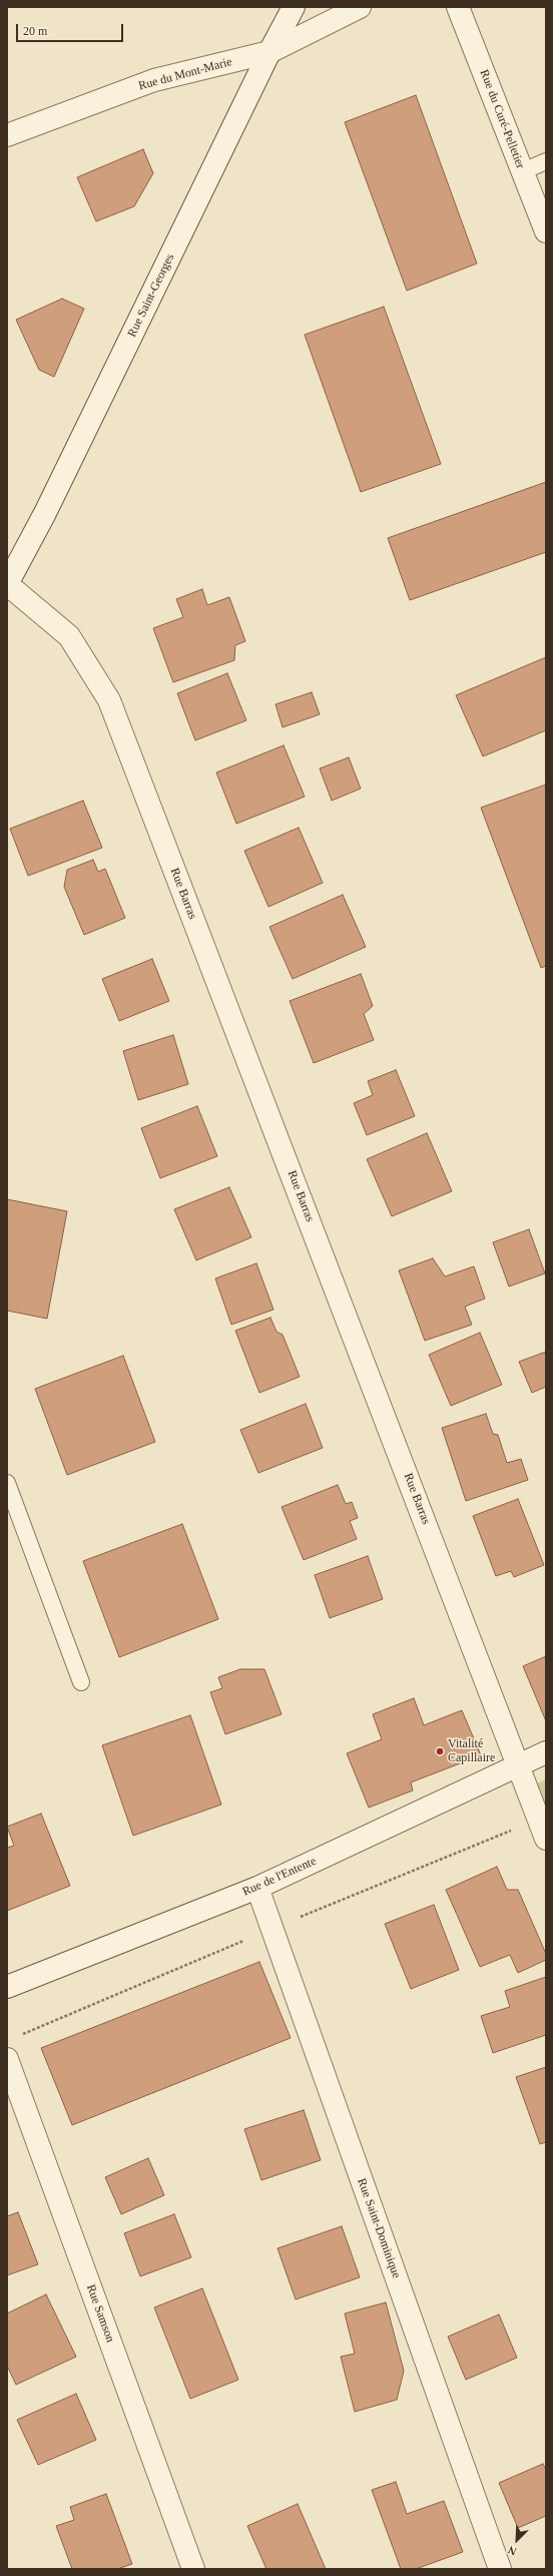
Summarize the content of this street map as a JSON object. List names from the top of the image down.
{
  "streets": {
    "street": [
      "Rue du Mont-Marie",
      "Rue du Curé-Pelletier",
      "Rue Saint-Georges",
      "Rue Barras",
      "Rue de l'Entente",
      "Rue Saint-Dominique",
      "Rue Samson"
    ]
  },
  "crossings": [
    ["Rue du Mont-Marie", "Rue Saint-Georges"],
    ["Rue Saint-Georges", "Rue Barras"],
    ["Rue Barras", "Rue de l'Entente"],
    ["Rue de l'Entente", "Rue Saint-Dominique"]
  ],
  "places": ["Vitalité Capillaire"],
  "scale_bar": "20 m",
  "north": "bottom left"
}
